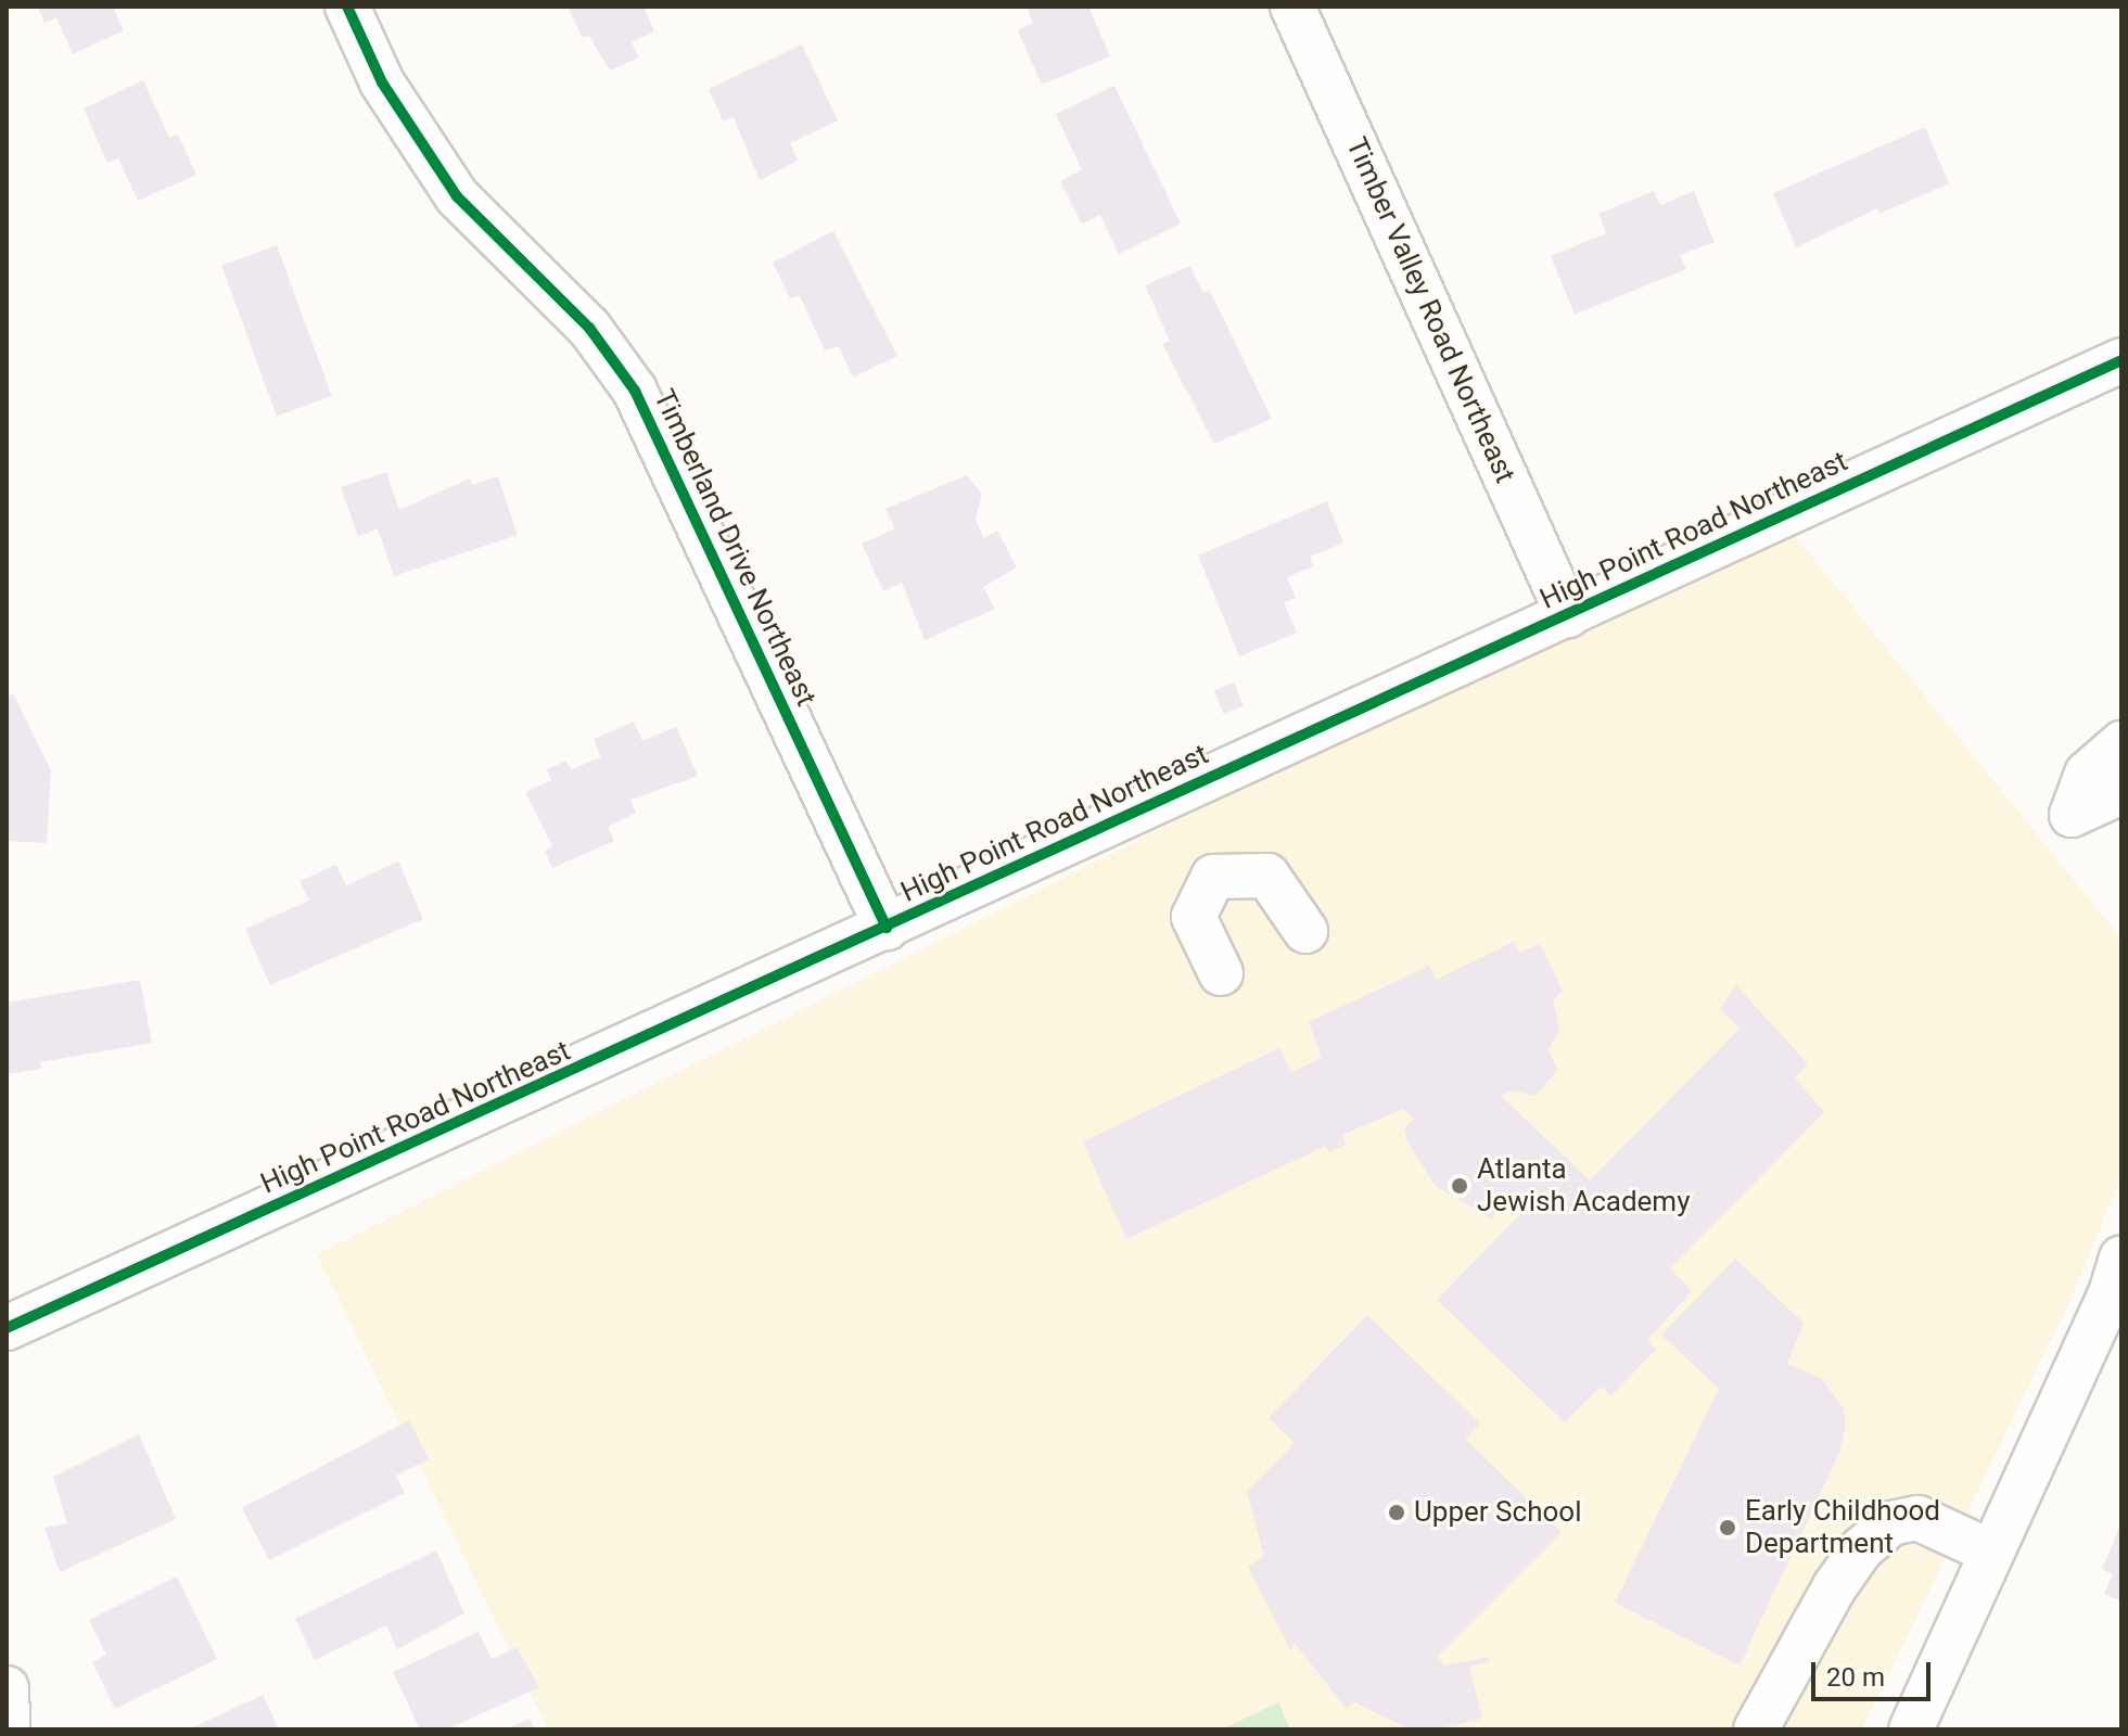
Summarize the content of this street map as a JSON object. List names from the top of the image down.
{
  "streets": {
    "street": ["Timber Valley Road Northeast", "High Point Road Northeast", "Timberland Drive Northeast"]
  },
  "crossings": [
    ["Timber Valley Road Northeast", "High Point Road Northeast"],
    ["High Point Road Northeast", "Timberland Drive Northeast"]
  ],
  "places": ["Atlanta Jewish Academy", "Upper School", "Early Childhood Department"],
  "scale_bar": "20 m"
}
